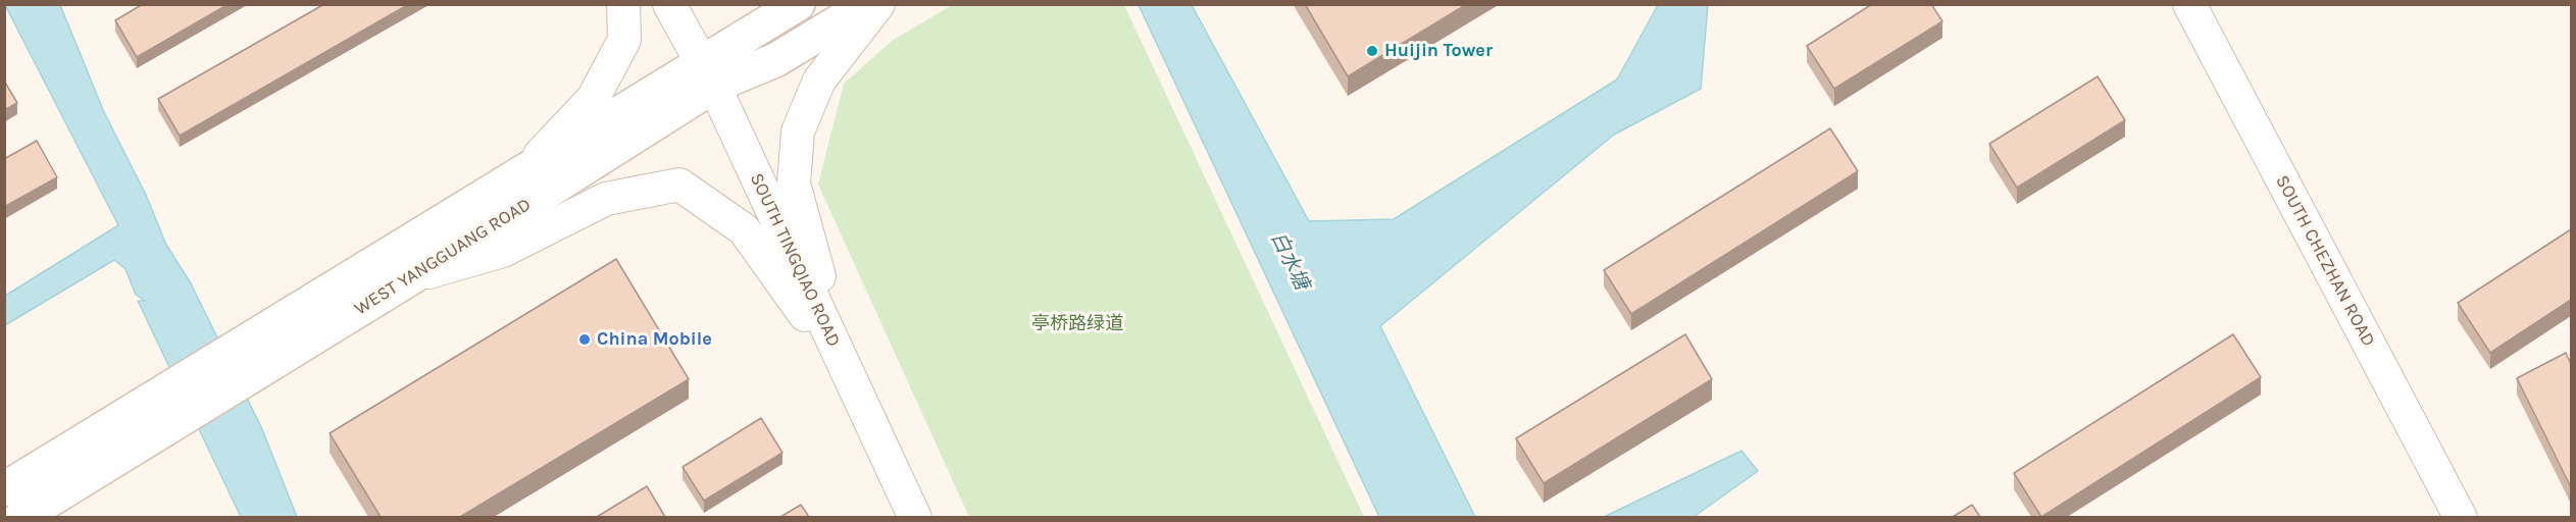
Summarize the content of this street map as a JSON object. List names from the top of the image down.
{
  "streets": {
    "main road": ["WEST YANGGUANG ROAD"],
    "street": ["SOUTH TINGQIAO ROAD", "SOUTH CHEZHAN ROAD"]
  },
  "crossings": [
    ["WEST YANGGUANG ROAD", "SOUTH TINGQIAO ROAD"]
  ],
  "water": ["白水塘"],
  "parks": ["亭桥路绿道"],
  "places": ["Huijin Tower", "China Mobile"]
}
